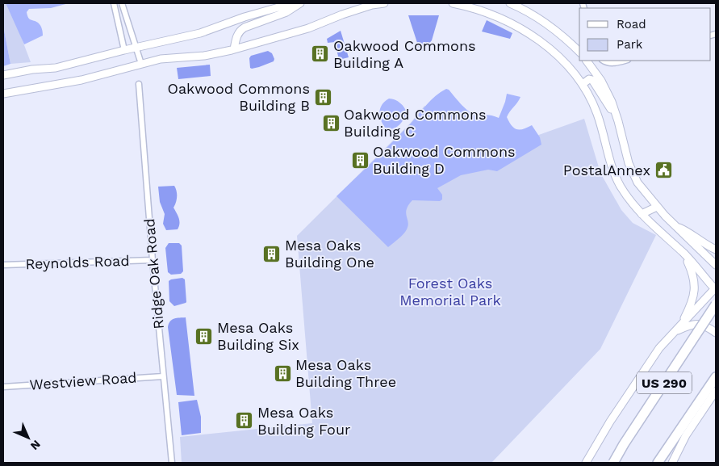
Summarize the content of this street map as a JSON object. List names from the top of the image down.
{
  "streets": {
    "highway": ["US 290"],
    "street": ["Reynolds Road", "Ridge Oak Road", "Westview Road"]
  },
  "crossings": [
    ["Reynolds Road", "Ridge Oak Road"],
    ["Ridge Oak Road", "Westview Road"]
  ],
  "parks": ["Forest Oaks Memorial Park"],
  "places": {
    "building": [
      "Oakwood Commons Building A",
      "Oakwood Commons Building B",
      "Oakwood Commons Building C",
      "Oakwood Commons Building D",
      "Mesa Oaks Building One",
      "Mesa Oaks Building Six",
      "Mesa Oaks Building Three",
      "Mesa Oaks Building Four"
    ],
    "public building": ["PostalAnnex"]
  },
  "legend": ["Road", "Park"],
  "north": "bottom right"
}
